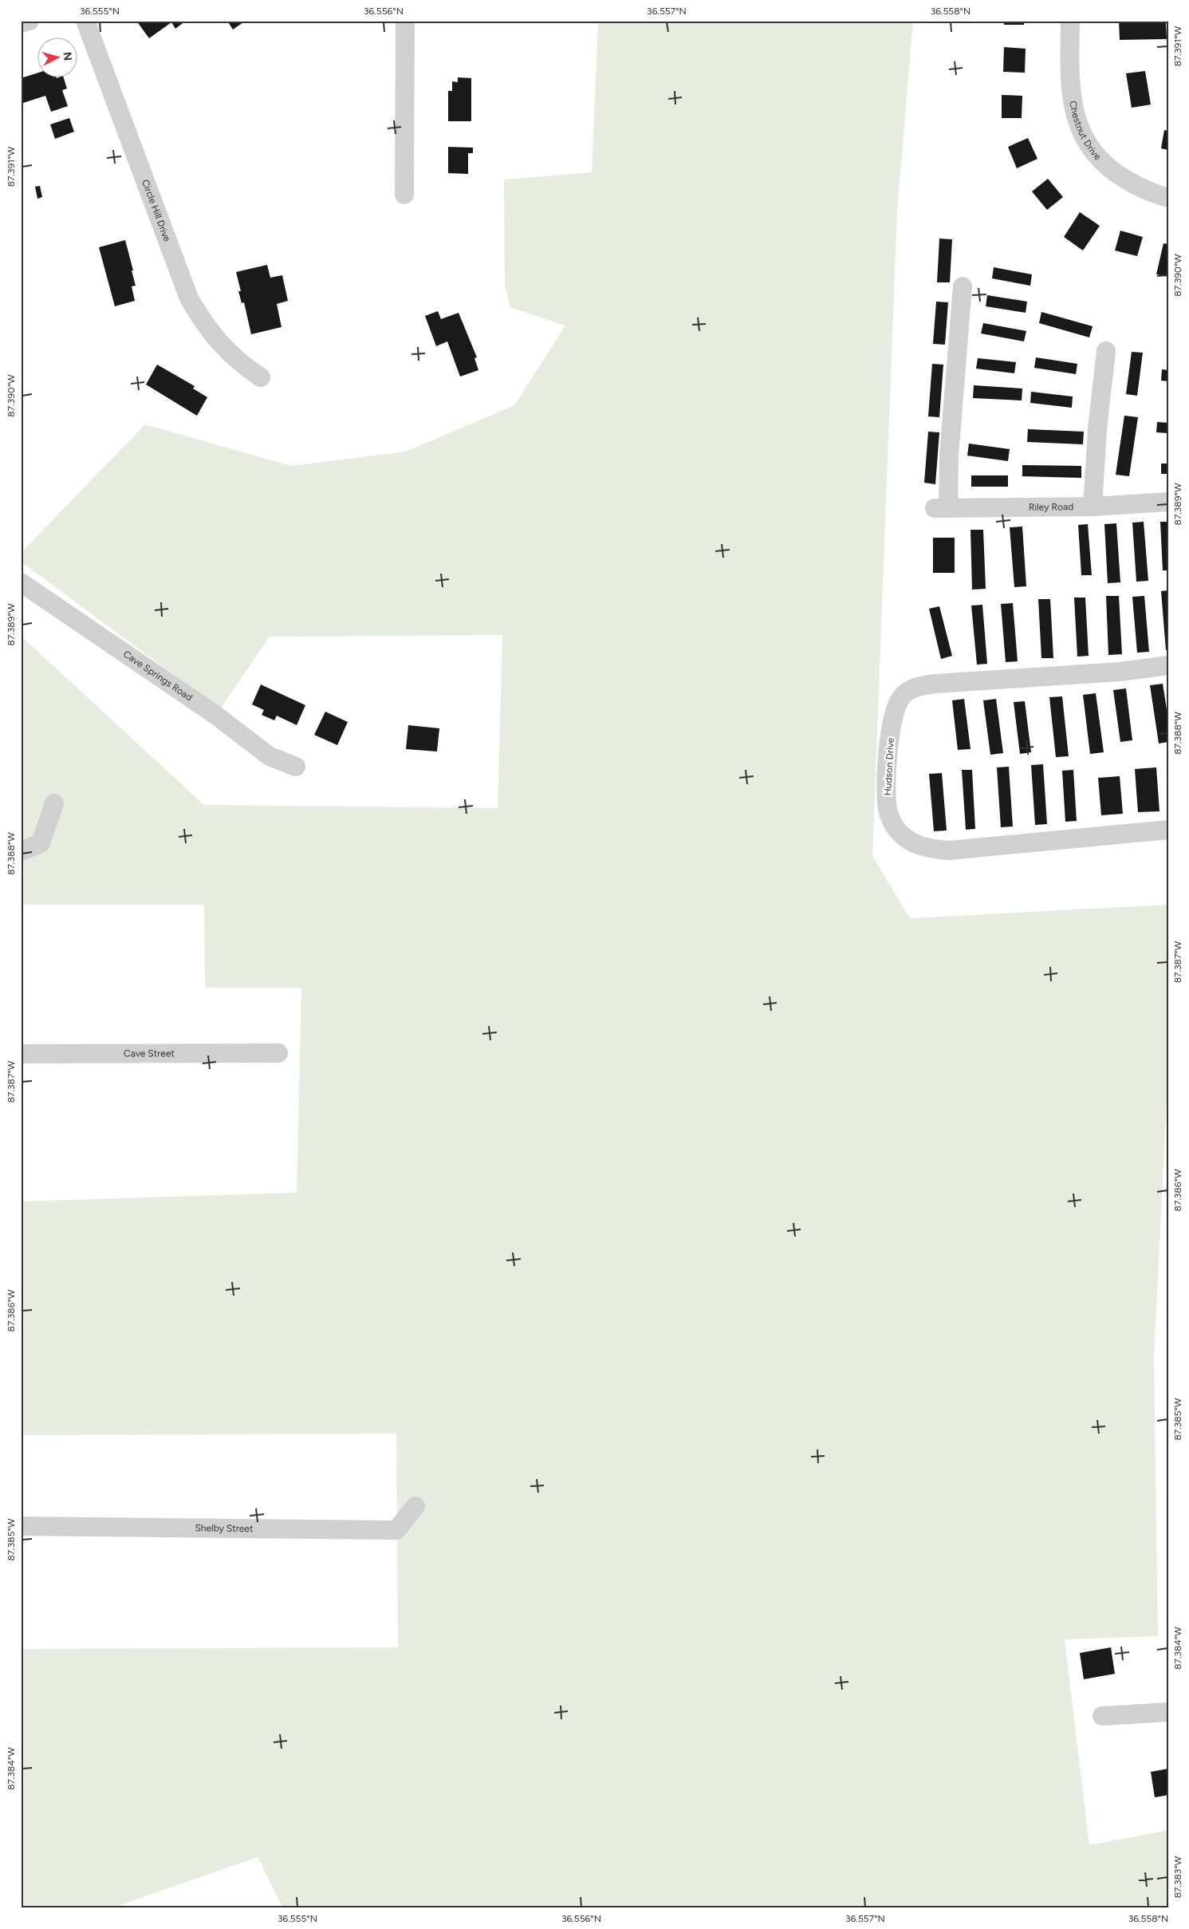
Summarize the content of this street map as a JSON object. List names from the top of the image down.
{
  "streets": {
    "street": [
      "Chestnut Drive",
      "Circle Hill Drive",
      "Riley Road",
      "Cave Springs Road",
      "Hudson Drive",
      "Cave Street",
      "Shelby Street"
    ]
  },
  "north": "right",
  "coordinates": [
    "36.555°N",
    "36.556°N",
    "36.557°N",
    "36.558°N",
    "87.391°W",
    "87.390°W",
    "87.389°W",
    "87.388°W",
    "87.387°W",
    "87.386°W",
    "87.385°W",
    "87.384°W",
    "87.383°W"
  ]
}
